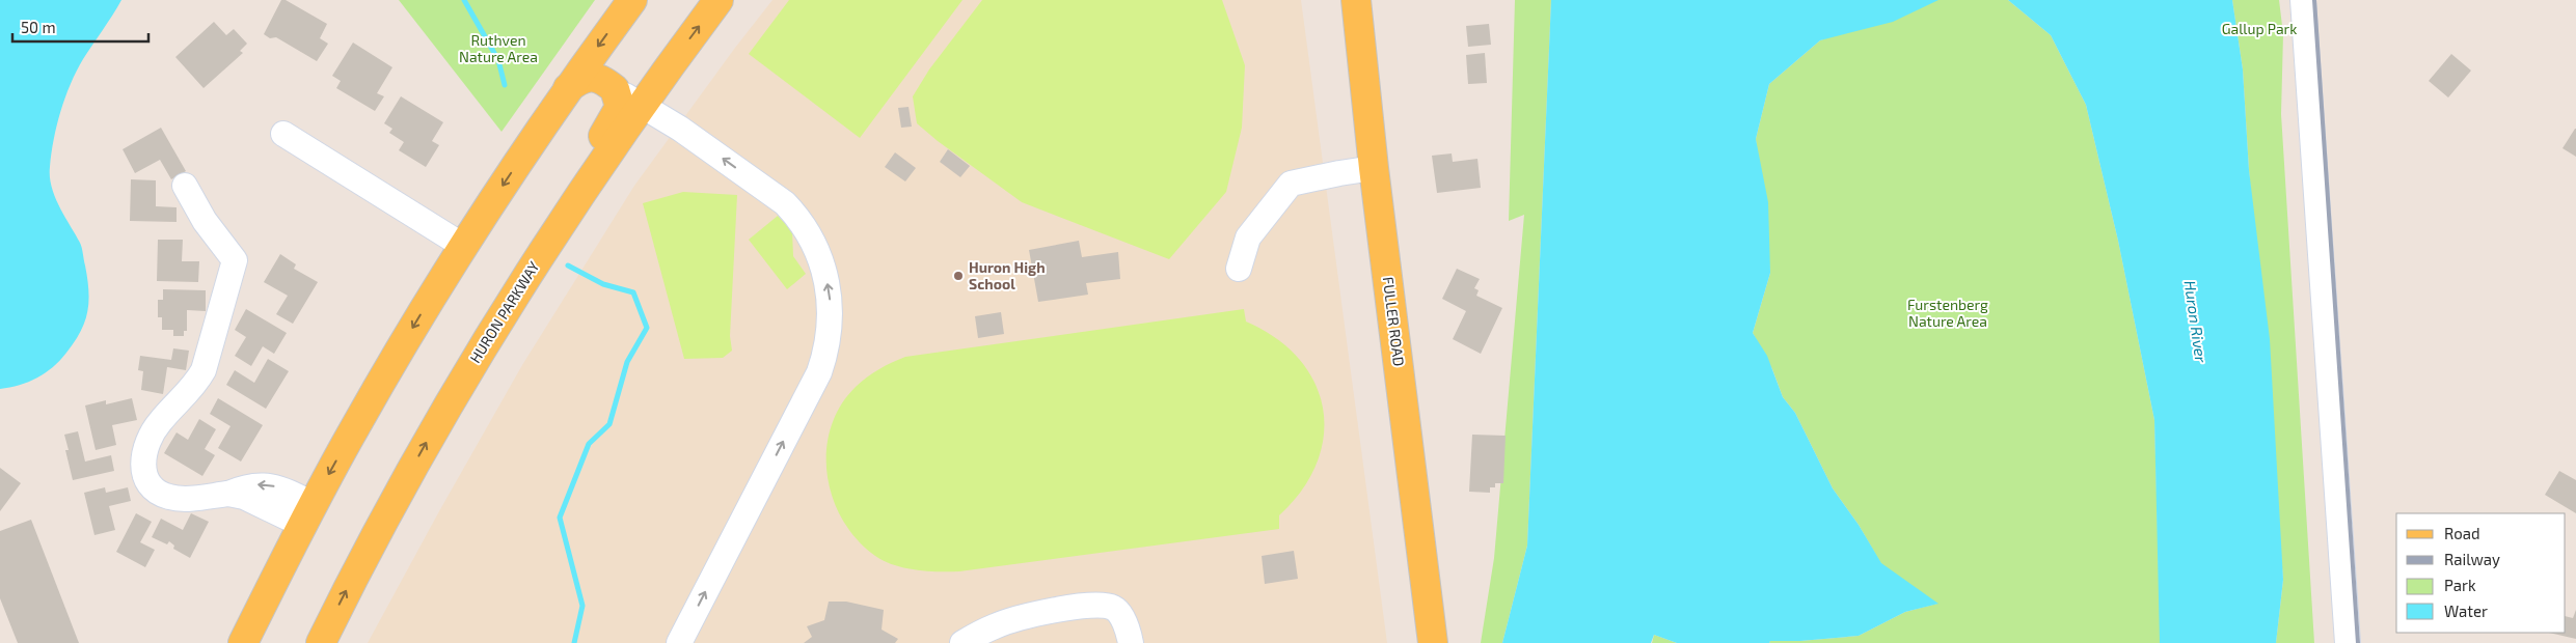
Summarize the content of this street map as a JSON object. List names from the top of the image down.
{
  "streets": {
    "main road": ["HURON PARKWAY", "FULLER ROAD"]
  },
  "water": ["Huron River"],
  "parks": ["Gallup Park", "Ruthven Nature Area", "Furstenberg Nature Area"],
  "places": ["Huron High School"],
  "legend": [
    "Road",
    "Railway",
    "Park",
    "Water"
  ],
  "scale_bar": "50 m"
}
